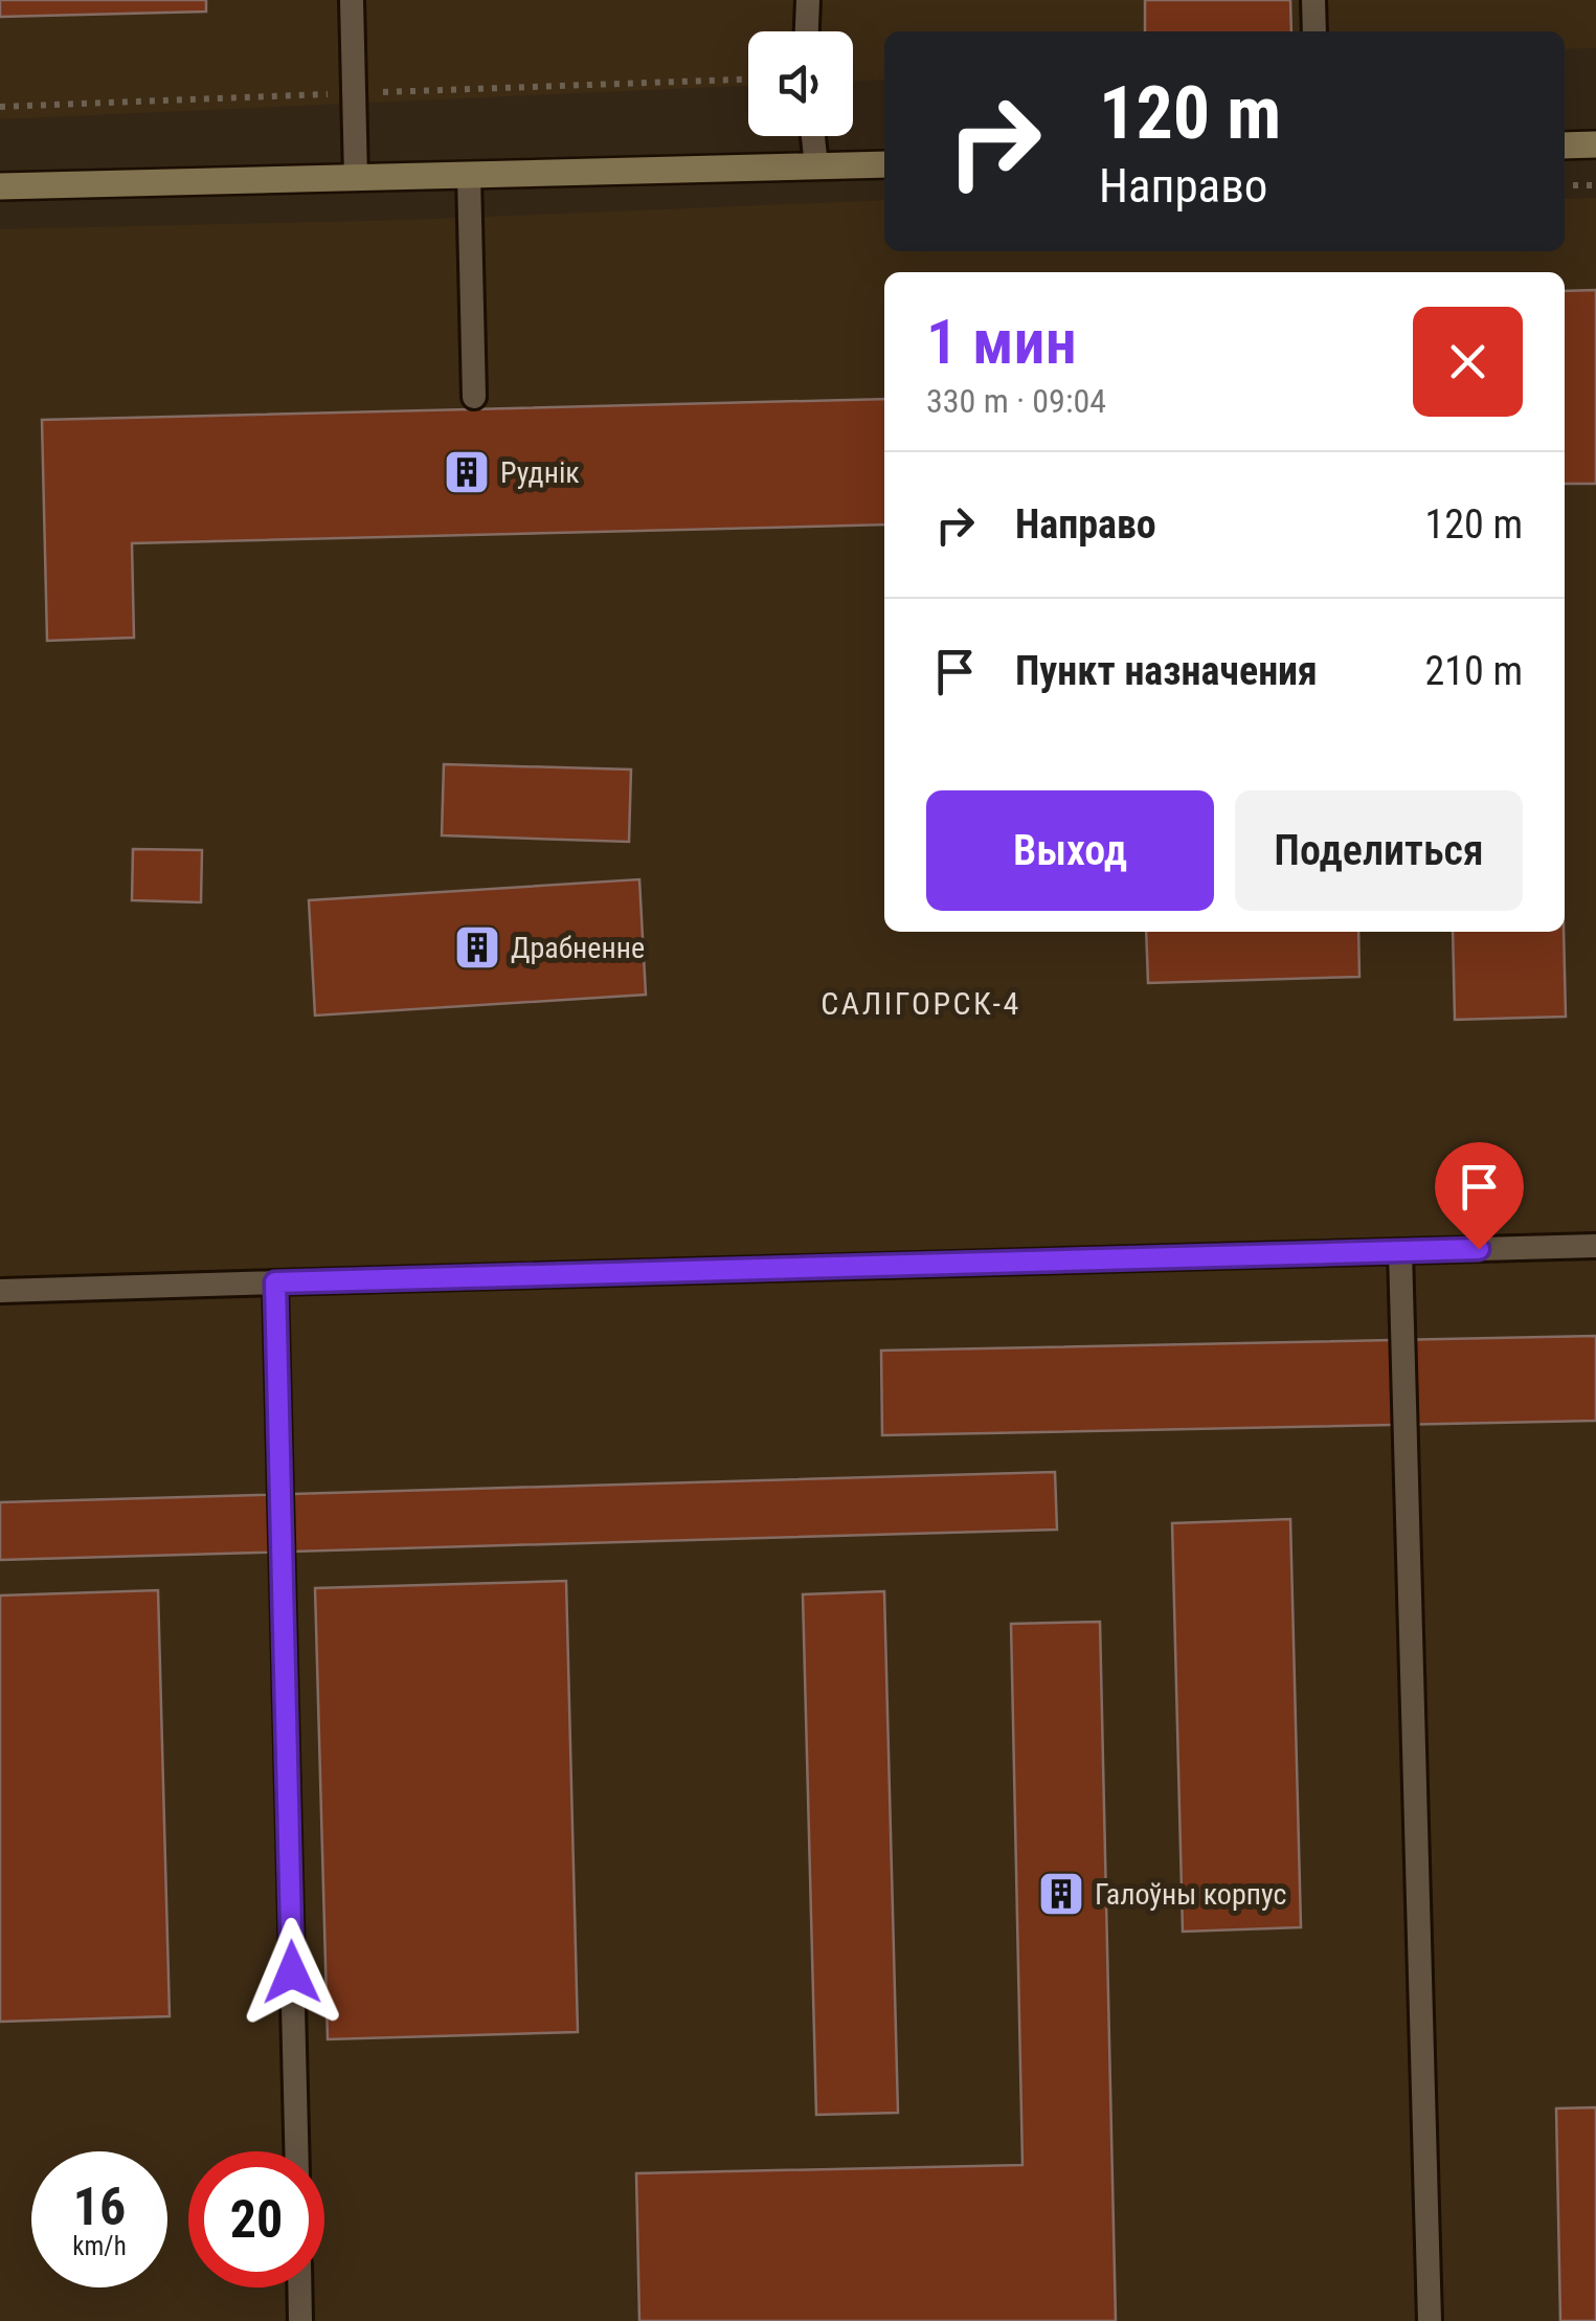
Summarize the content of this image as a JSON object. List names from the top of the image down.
{
  "districts": ["САЛІГОРСК-4"],
  "places": {
    "building": ["Руднік", "Драбненне", "Галоўны корпус"]
  },
  "page": {
    "turn": ["120 m", "Направо"],
    "heading": ["1 мин", "330 m · 09:04"],
    "list": [
      {
        "name": "Направо",
        "value": "120 m"
      },
      {
        "name": "Пункт назначения",
        "value": "210 m"
      }
    ],
    "buttons": ["Выход", "Поделиться"],
    "speed": "16 km/h",
    "limit": "20"
  }
}
